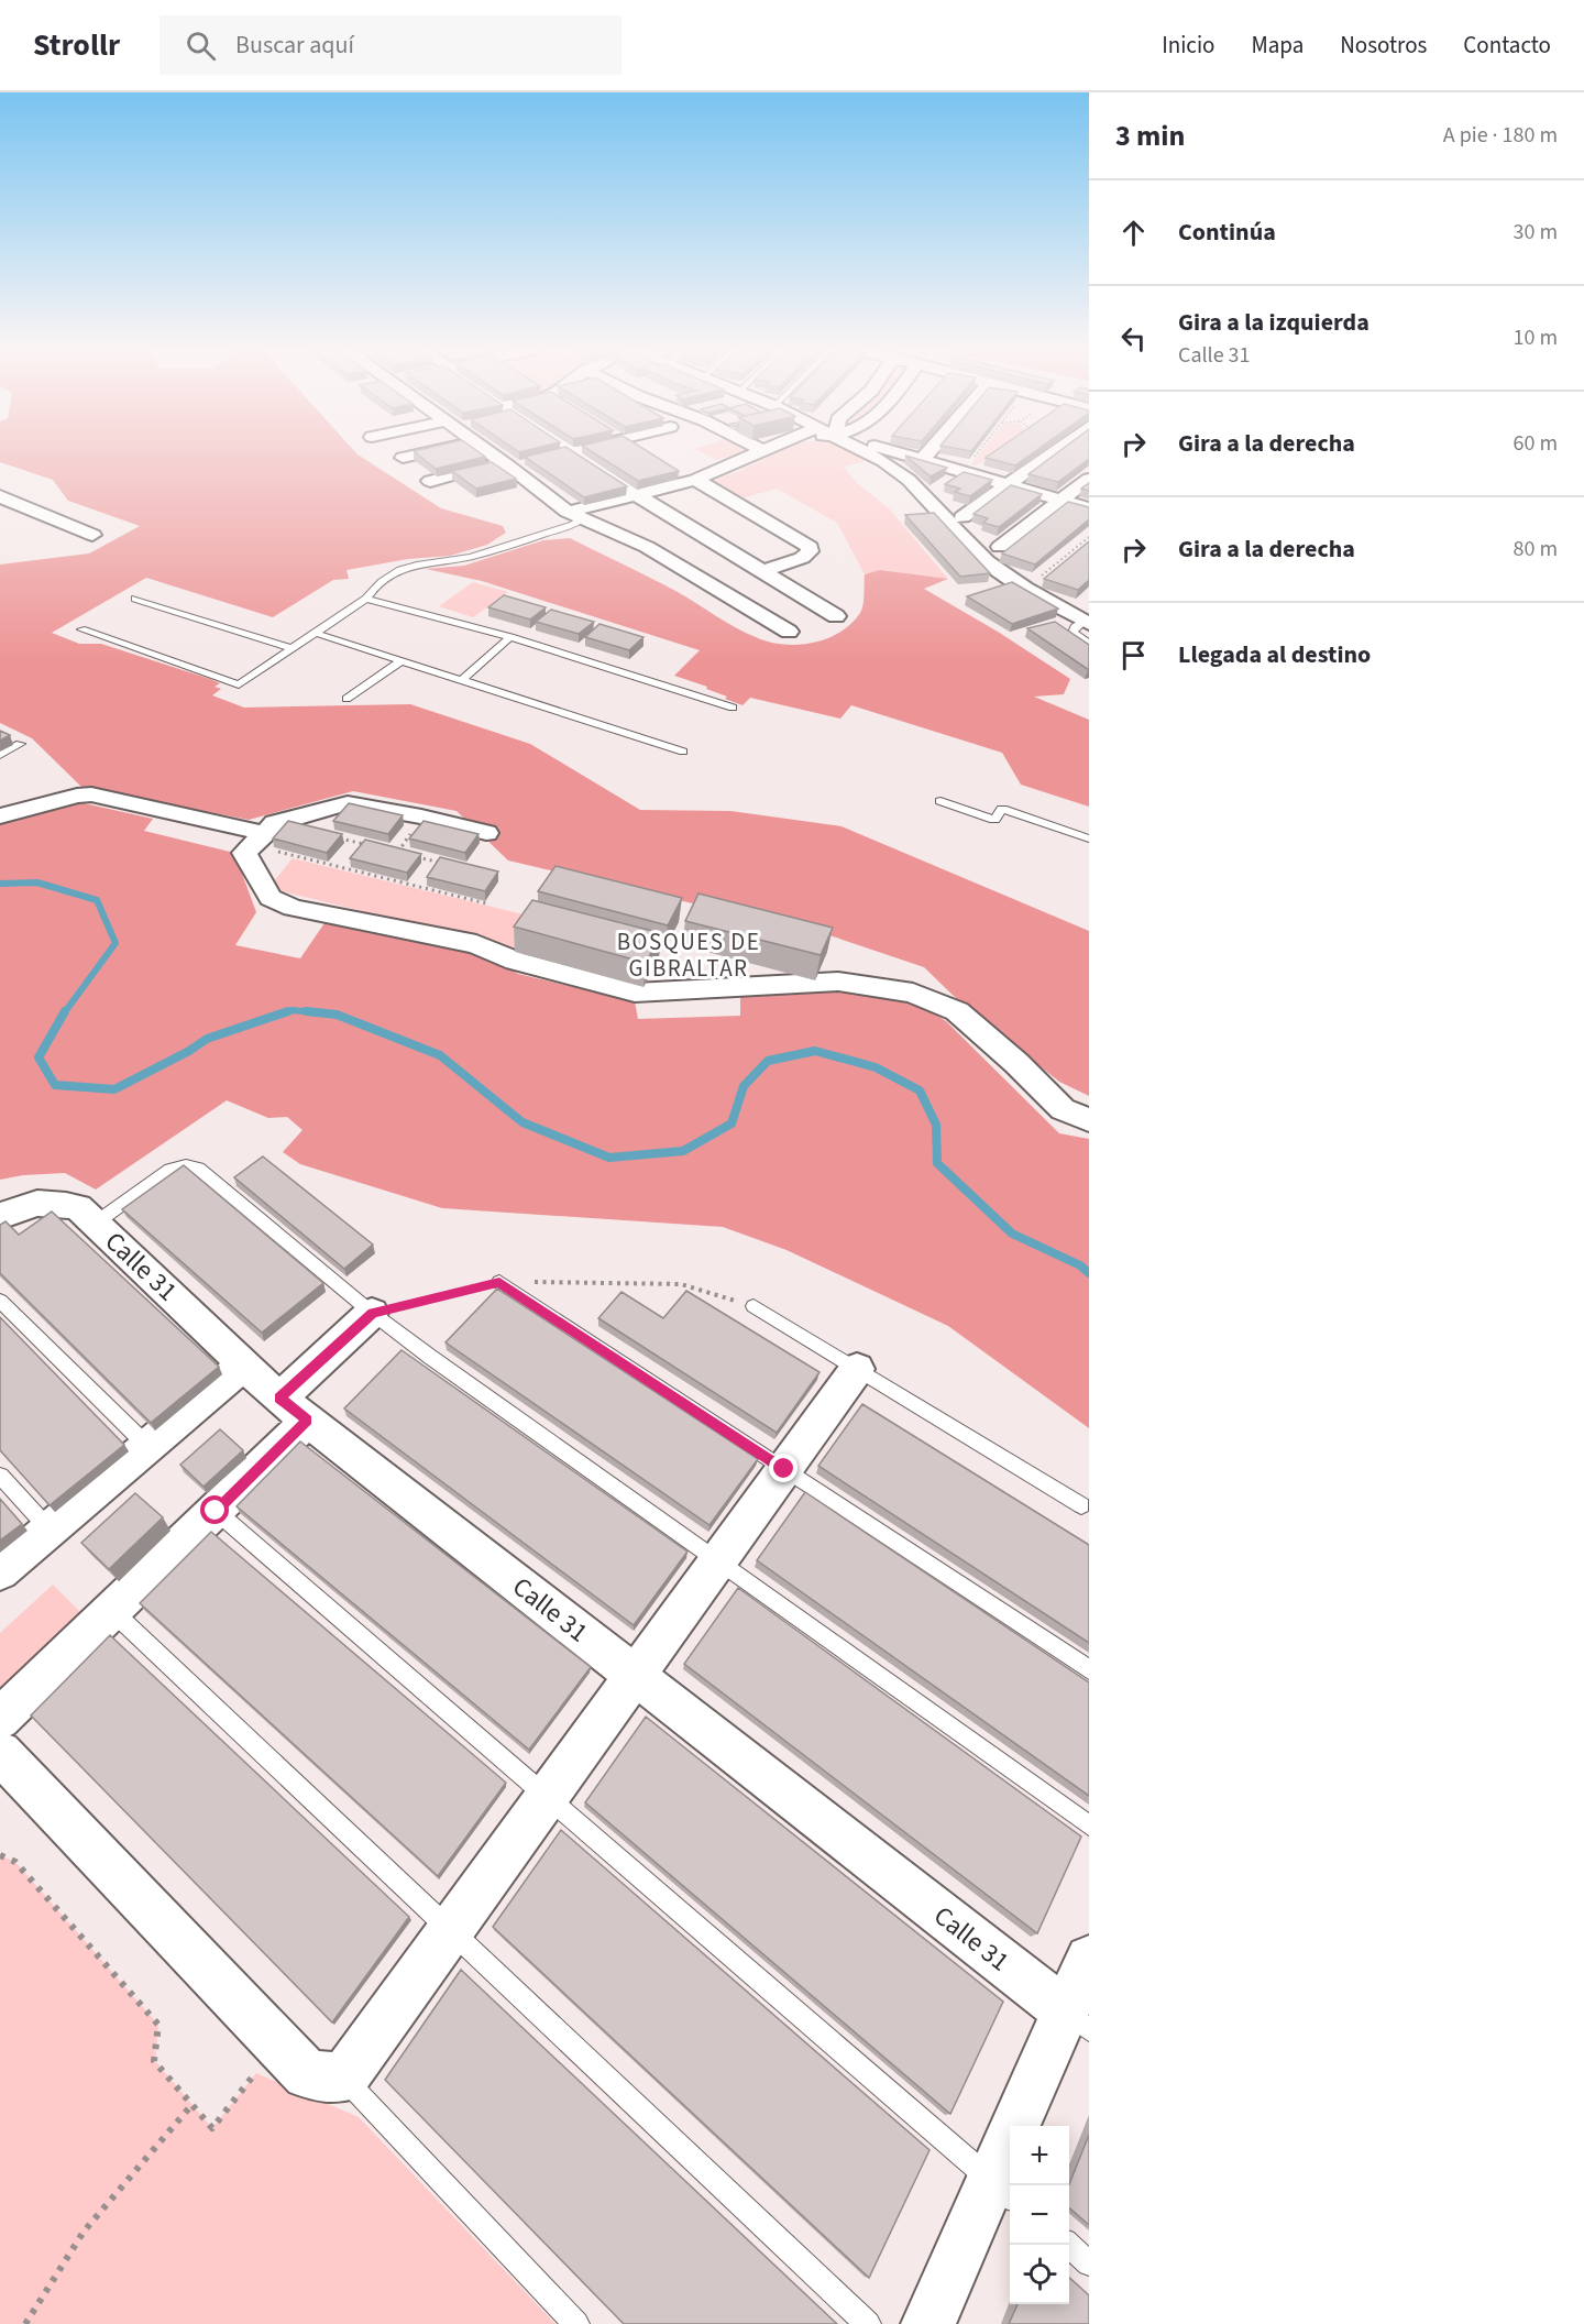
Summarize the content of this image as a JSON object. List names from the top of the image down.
{
  "streets": {
    "street": ["Calle 31"]
  },
  "districts": ["BOSQUES DE GIBRALTAR"],
  "page": {
    "header": "Strollr",
    "search": "Buscar aquí",
    "nav": [
      "Inicio",
      "Mapa",
      "Nosotros",
      "Contacto"
    ],
    "heading": ["3 min", "A pie · 180 m"],
    "list": [
      ["Continúa", "30 m"],
      ["Gira a la izquierda", "Calle 31", "10 m"],
      ["Gira a la derecha", "60 m"],
      ["Gira a la derecha", "80 m"],
      "Llegada al destino"
    ],
    "map_buttons": ["+", "−"]
  }
}
